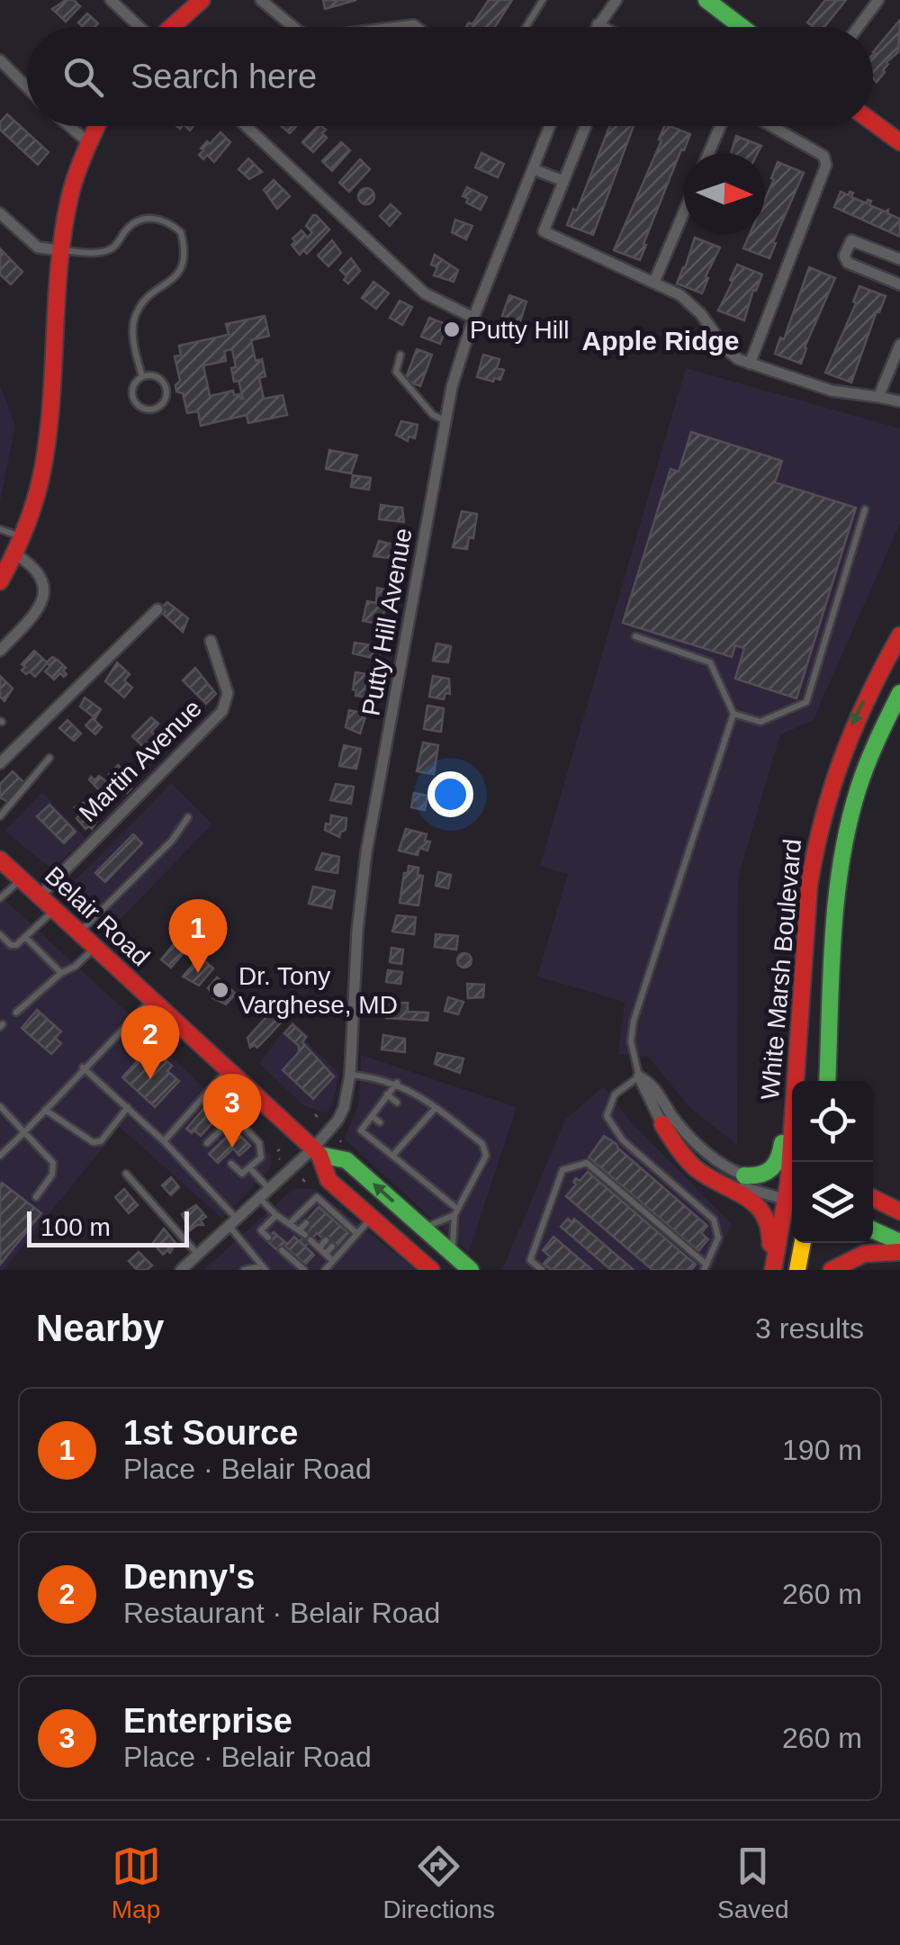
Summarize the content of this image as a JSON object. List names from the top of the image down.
{
  "streets": {
    "main road": ["Belair Road", "White Marsh Boulevard"],
    "street": ["Putty Hill Avenue", "Martin Avenue"]
  },
  "crossings": [
    ["Putty Hill Avenue", "Belair Road"],
    ["Martin Avenue", "Belair Road"]
  ],
  "districts": ["Apple Ridge"],
  "places": ["Putty Hill", "Dr. Tony Varghese, MD"],
  "scale_bar": "100 m",
  "north": "right",
  "page": {
    "search": "Search here",
    "pins": ["1", "2", "3"],
    "scale": "100 m",
    "heading": ["Nearby", "3 results"],
    "list": [
      {
        "mark": "1",
        "name": "1st Source",
        "note": "Place · Belair Road",
        "value": "190 m"
      },
      {
        "mark": "2",
        "name": "Denny's",
        "note": "Restaurant · Belair Road",
        "value": "260 m"
      },
      {
        "mark": "3",
        "name": "Enterprise",
        "note": "Place · Belair Road",
        "value": "260 m"
      }
    ],
    "nav": ["Map", "Directions", "Saved"]
  }
}
